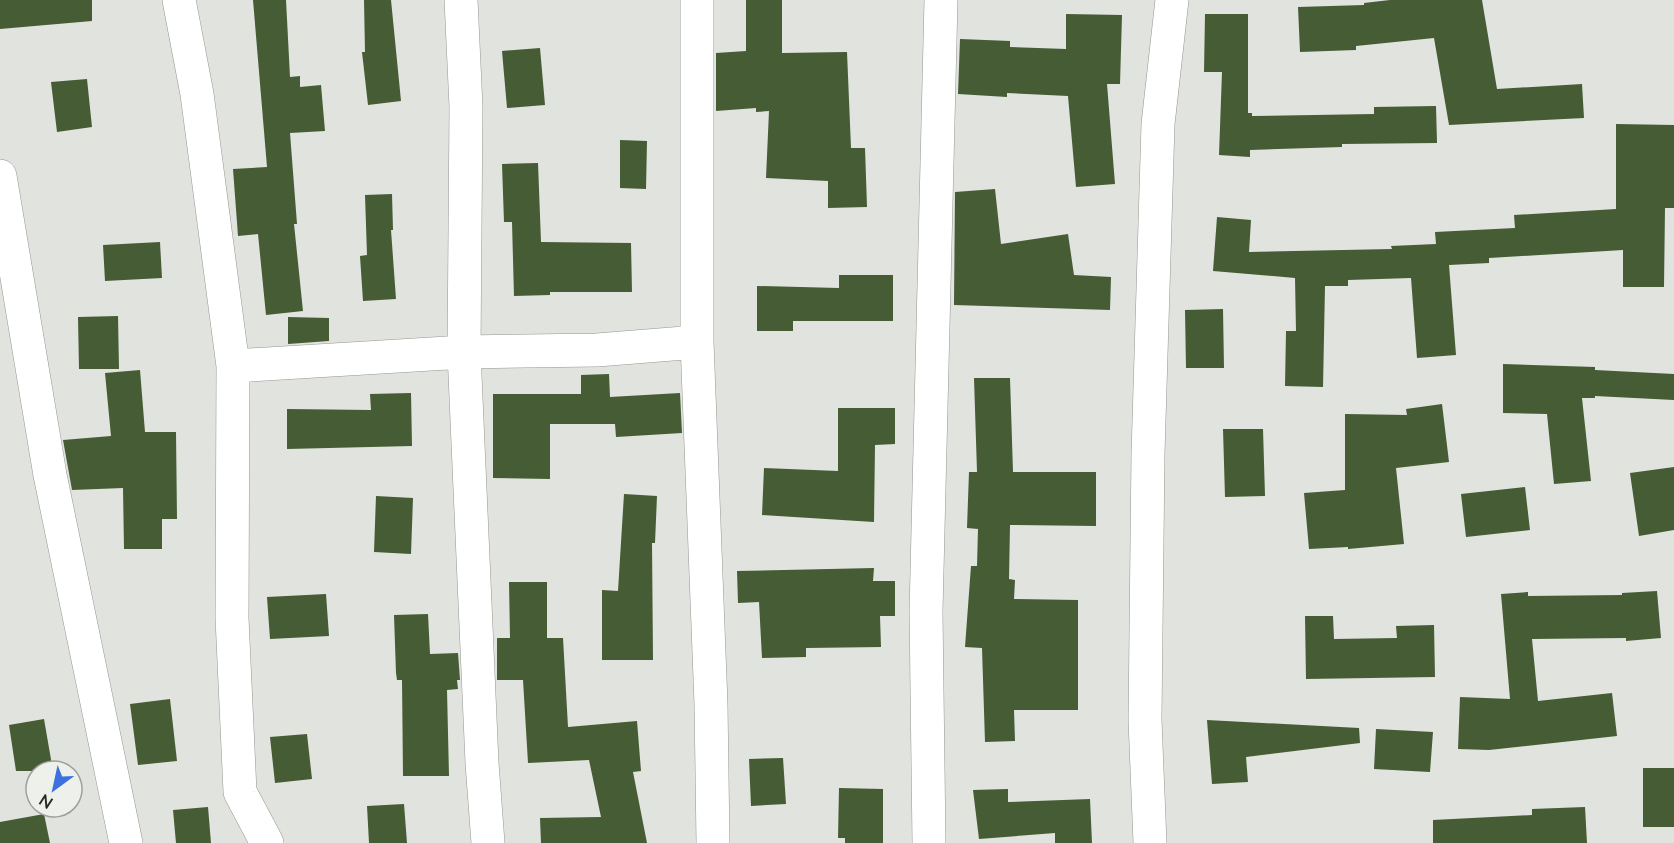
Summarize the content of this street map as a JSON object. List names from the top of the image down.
{
  "north": "bottom left"
}
